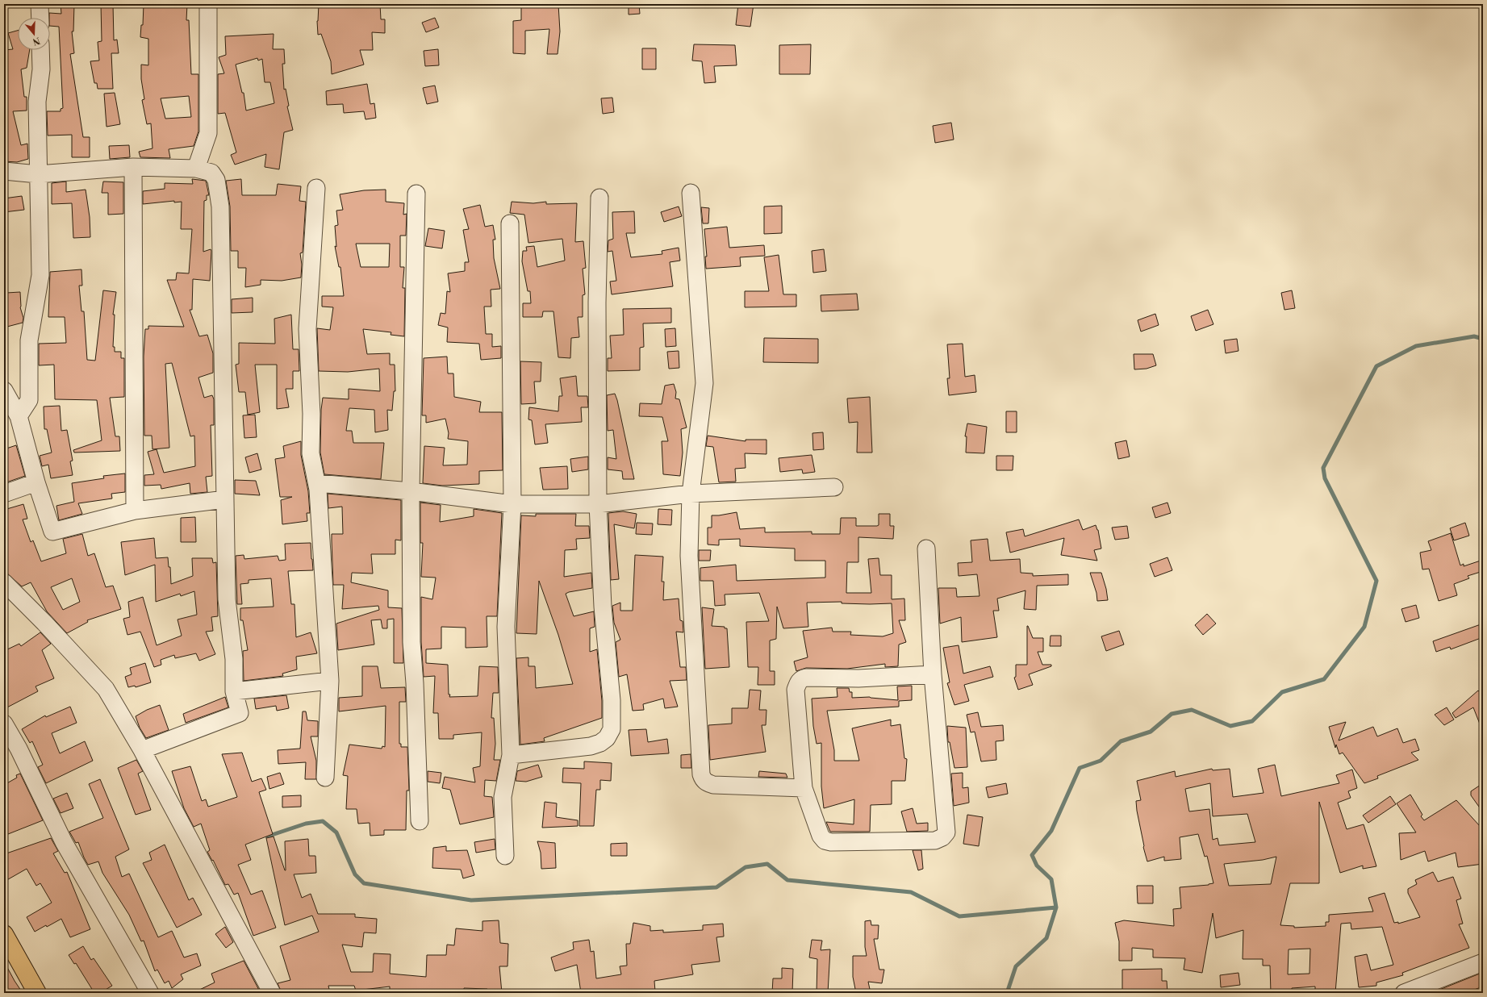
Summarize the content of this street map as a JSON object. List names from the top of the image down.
{
  "north": "bottom"
}
